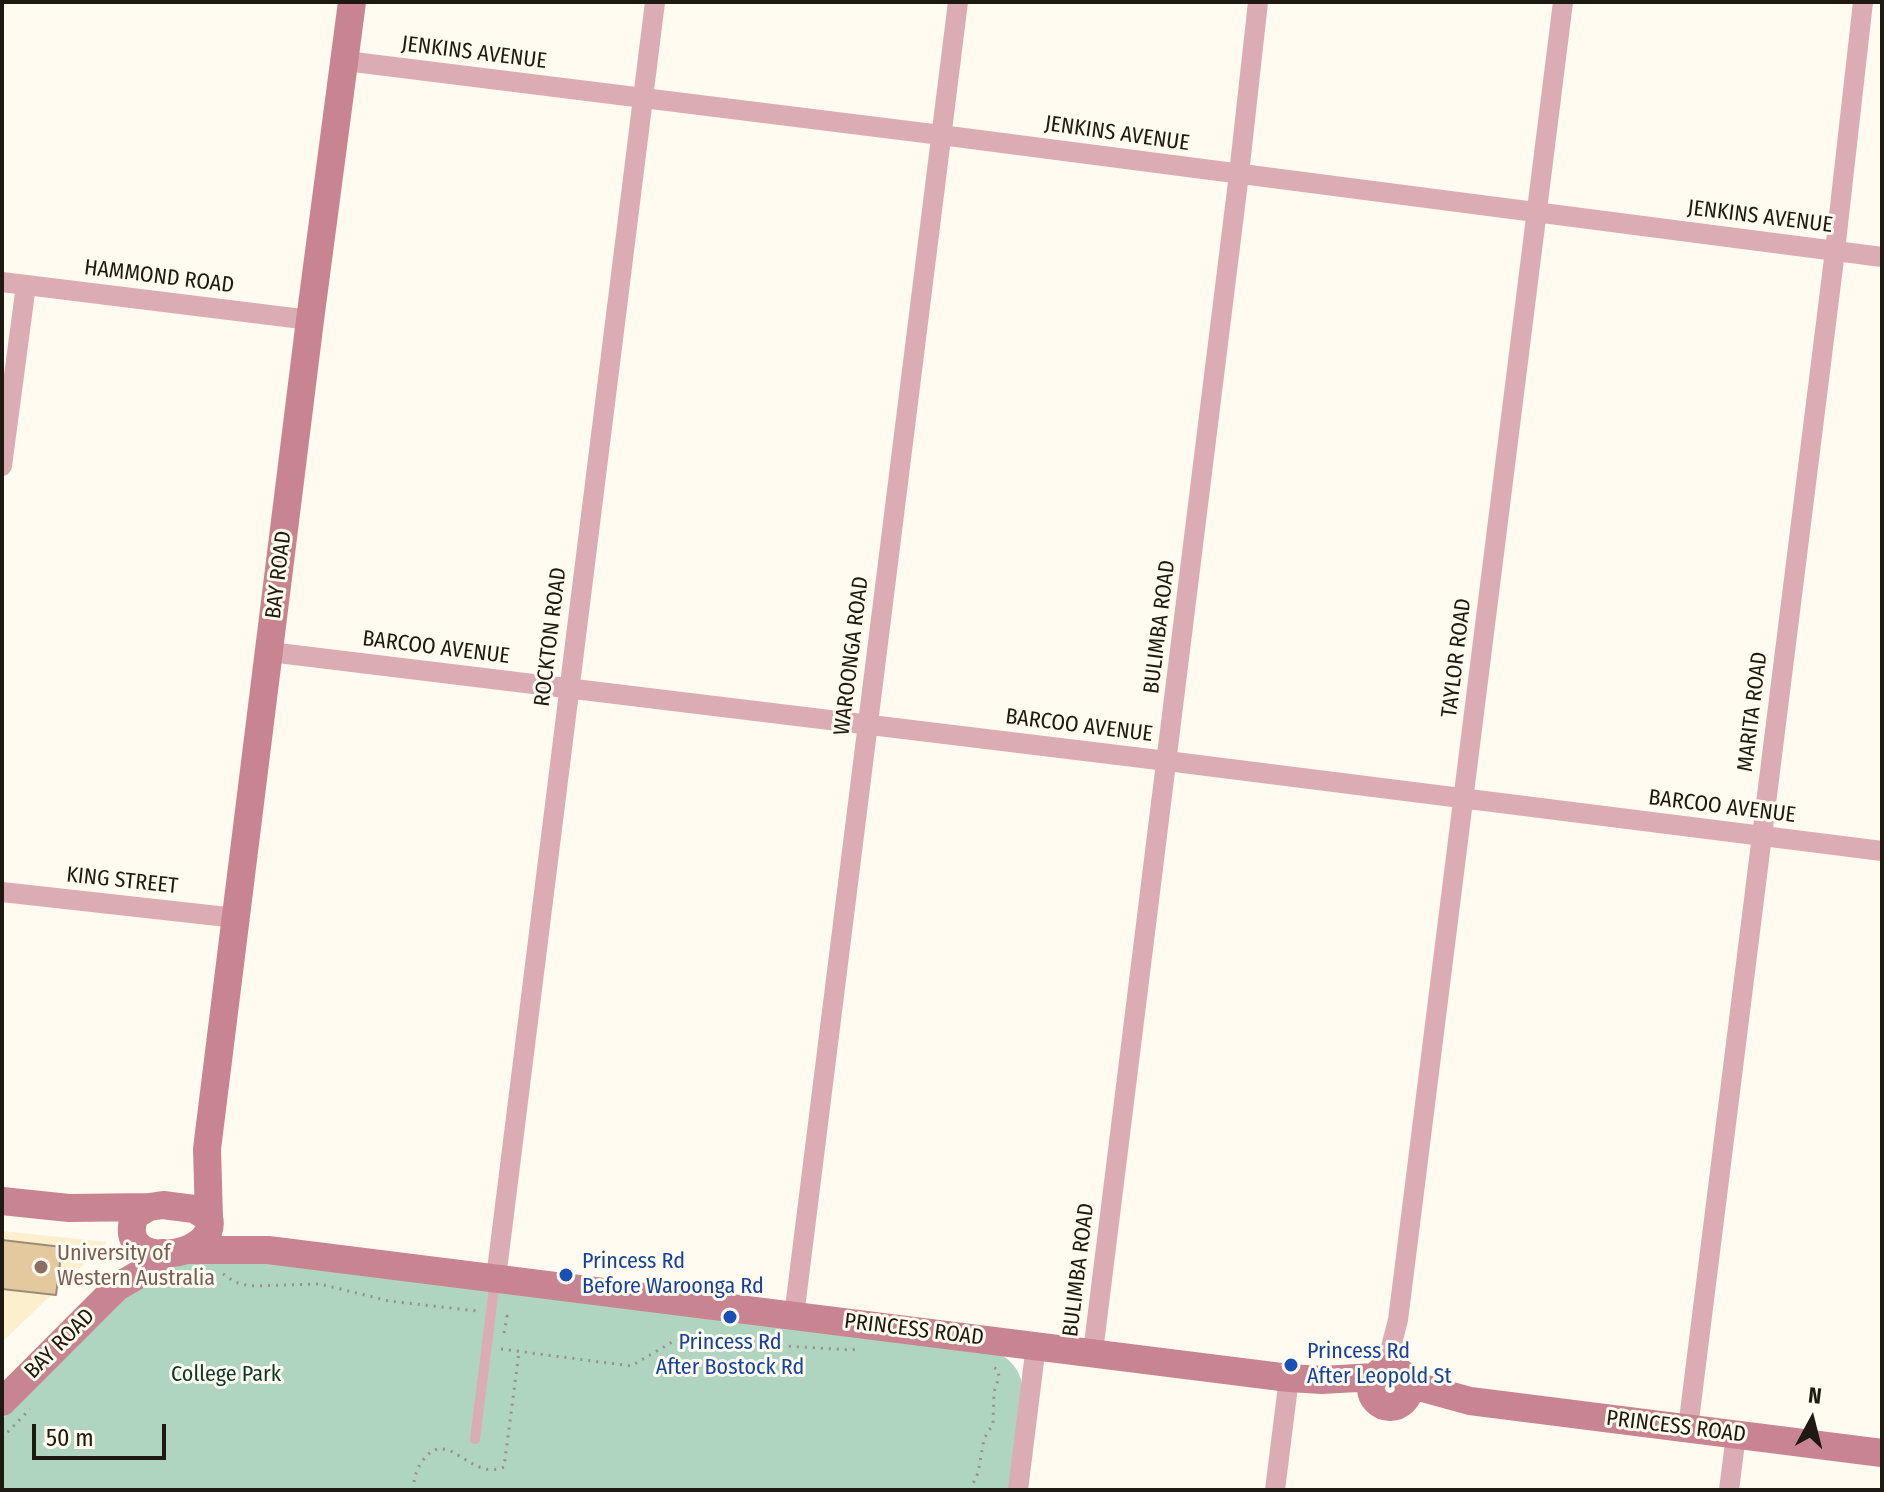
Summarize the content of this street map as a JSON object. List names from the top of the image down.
{
  "streets": {
    "street": [
      "JENKINS AVENUE",
      "HAMMOND ROAD",
      "BAY ROAD",
      "BULIMBA ROAD",
      "ROCKTON ROAD",
      "BARCOO AVENUE",
      "WAROONGA ROAD",
      "TAYLOR ROAD",
      "MARITA ROAD",
      "KING STREET",
      "PRINCESS ROAD"
    ]
  },
  "crossings": [
    ["JENKINS AVENUE", "BAY ROAD"],
    ["JENKINS AVENUE", "BULIMBA ROAD"],
    ["JENKINS AVENUE", "ROCKTON ROAD"],
    ["JENKINS AVENUE", "WAROONGA ROAD"],
    ["JENKINS AVENUE", "TAYLOR ROAD"],
    ["JENKINS AVENUE", "MARITA ROAD"],
    ["HAMMOND ROAD", "BAY ROAD"],
    ["BAY ROAD", "BARCOO AVENUE"],
    ["BAY ROAD", "KING STREET"],
    ["BAY ROAD", "PRINCESS ROAD"],
    ["BULIMBA ROAD", "BARCOO AVENUE"],
    ["BULIMBA ROAD", "PRINCESS ROAD"],
    ["ROCKTON ROAD", "BARCOO AVENUE"],
    ["ROCKTON ROAD", "PRINCESS ROAD"],
    ["BARCOO AVENUE", "WAROONGA ROAD"],
    ["BARCOO AVENUE", "TAYLOR ROAD"],
    ["BARCOO AVENUE", "MARITA ROAD"],
    ["WAROONGA ROAD", "PRINCESS ROAD"],
    ["TAYLOR ROAD", "PRINCESS ROAD"],
    ["MARITA ROAD", "PRINCESS ROAD"]
  ],
  "parks": ["College Park"],
  "places": [
    "University of Western Australia",
    "Princess Rd Before Waroonga Rd",
    "Princess Rd After Bostock Rd",
    "Princess Rd After Leopold St"
  ],
  "scale_bar": "50 m",
  "north": "top"
}
